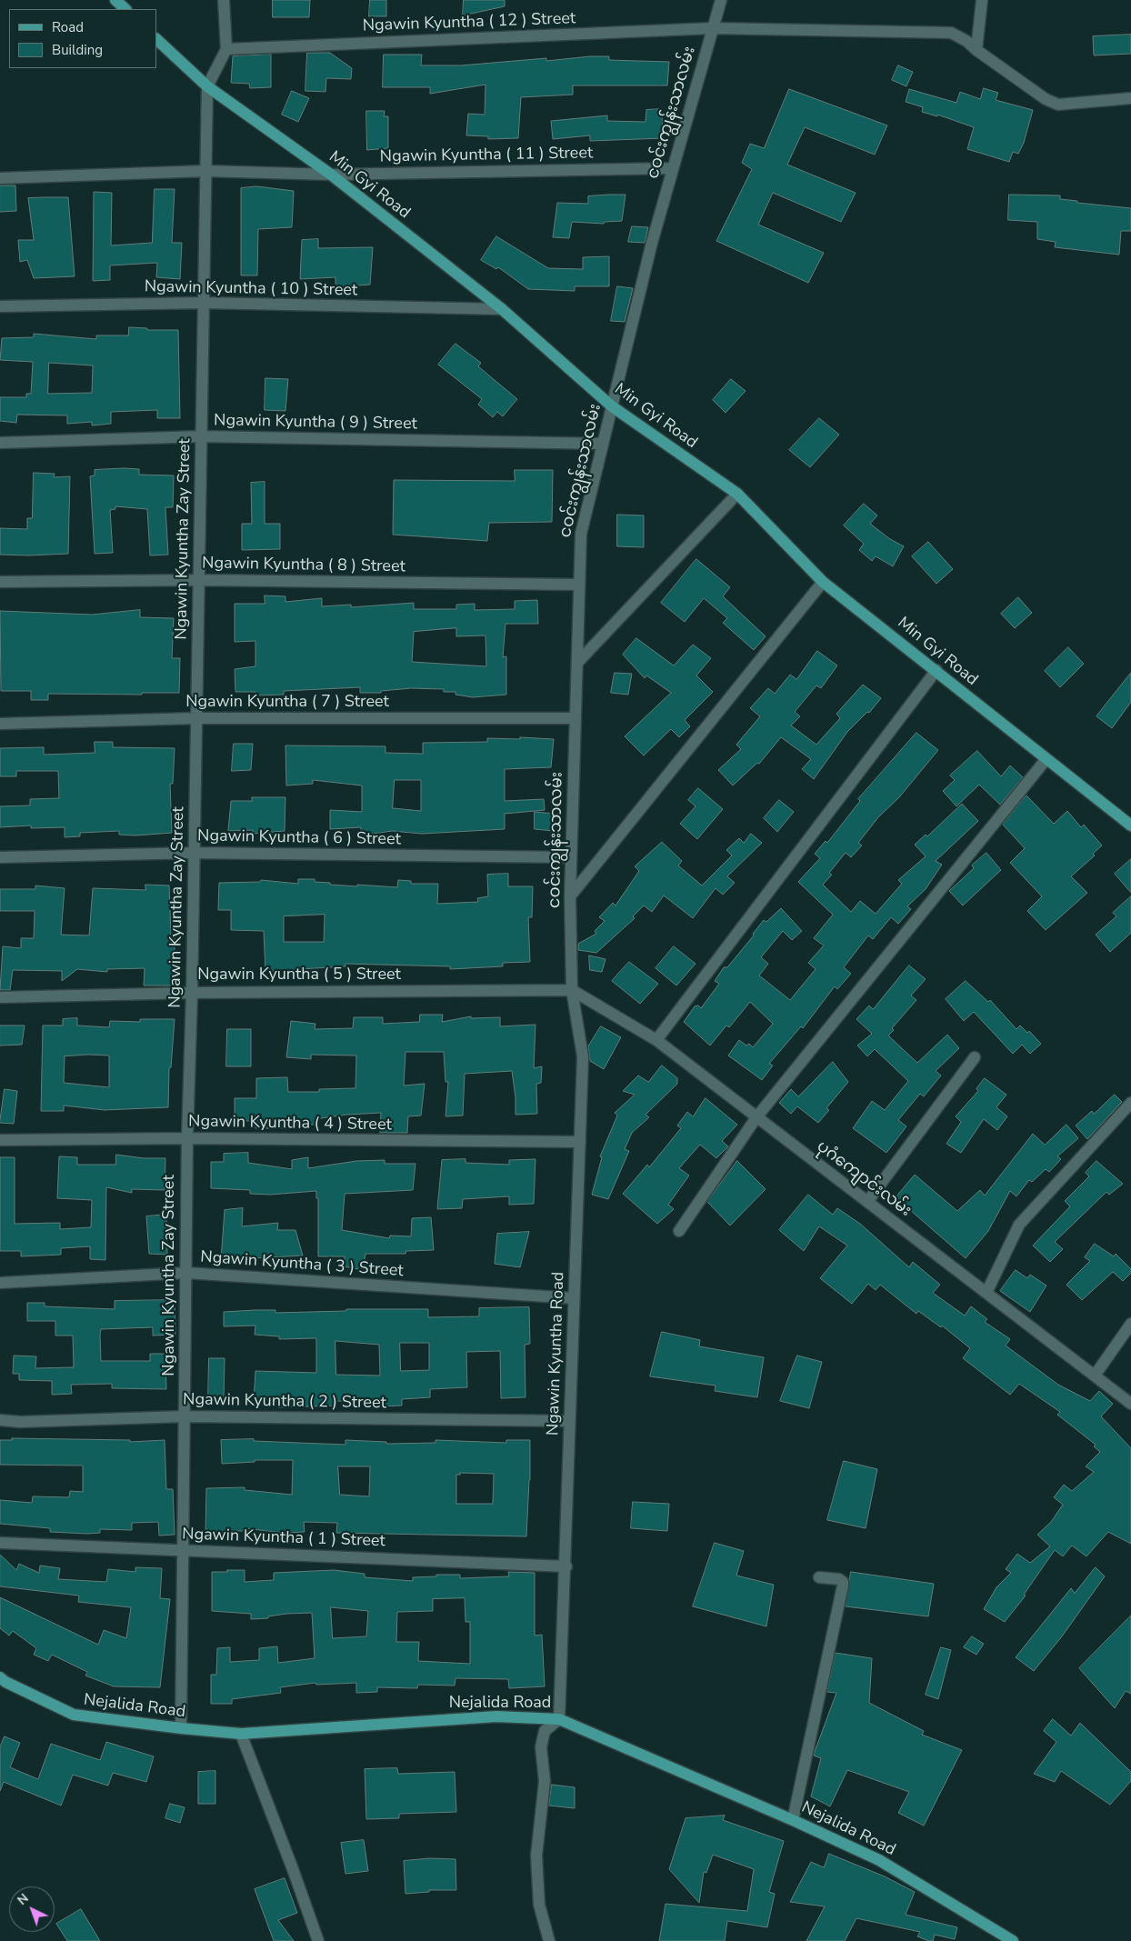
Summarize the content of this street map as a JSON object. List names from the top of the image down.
{
  "streets": {
    "main road": ["Min Gyi Road", "Nejalida Road"],
    "street": [
      "Ngawin Kyuntha ( 12 ) Street",
      "ငဝင်းကျွန်းသာလမ်း",
      "Ngawin Kyuntha ( 11 ) Street",
      "Ngawin Kyuntha ( 10 ) Street",
      "Ngawin Kyuntha ( 9 ) Street",
      "Ngawin Kyuntha Zay Street",
      "Ngawin Kyuntha ( 8 ) Street",
      "Ngawin Kyuntha ( 7 ) Street",
      "Ngawin Kyuntha ( 6 ) Street",
      "Ngawin Kyuntha ( 5 ) Street",
      "Ngawin Kyuntha ( 4 ) Street",
      "ပုဂံကျောင်းလမ်း",
      "Ngawin Kyuntha ( 3 ) Street",
      "Ngawin Kyuntha Road",
      "Ngawin Kyuntha ( 2 ) Street",
      "Ngawin Kyuntha ( 1 ) Street"
    ]
  },
  "crossings": [
    ["Ngawin Kyuntha ( 12 ) Street", "ငဝင်းကျွန်းသာလမ်း"],
    ["ငဝင်းကျွန်းသာလမ်း", "Ngawin Kyuntha ( 11 ) Street"],
    ["ငဝင်းကျွန်းသာလမ်း", "Min Gyi Road"],
    ["ငဝင်းကျွန်းသာလမ်း", "Ngawin Kyuntha ( 9 ) Street"],
    ["ငဝင်းကျွန်းသာလမ်း", "Ngawin Kyuntha ( 8 ) Street"],
    ["ငဝင်းကျွန်းသာလမ်း", "Ngawin Kyuntha ( 7 ) Street"],
    ["ငဝင်းကျွန်းသာလမ်း", "Ngawin Kyuntha ( 6 ) Street"],
    ["ငဝင်းကျွန်းသာလမ်း", "Ngawin Kyuntha ( 5 ) Street"],
    ["ငဝင်းကျွန်းသာလမ်း", "ပုဂံကျောင်းလမ်း"],
    ["ငဝင်းကျွန်းသာလမ်း", "Ngawin Kyuntha Road"],
    ["Ngawin Kyuntha ( 11 ) Street", "Min Gyi Road"],
    ["Ngawin Kyuntha ( 11 ) Street", "Ngawin Kyuntha Zay Street"],
    ["Min Gyi Road", "Ngawin Kyuntha ( 10 ) Street"],
    ["Min Gyi Road", "Ngawin Kyuntha Zay Street"],
    ["Ngawin Kyuntha ( 10 ) Street", "Ngawin Kyuntha Zay Street"],
    ["Ngawin Kyuntha ( 9 ) Street", "Ngawin Kyuntha Zay Street"],
    ["Ngawin Kyuntha Zay Street", "Ngawin Kyuntha ( 8 ) Street"],
    ["Ngawin Kyuntha Zay Street", "Ngawin Kyuntha ( 7 ) Street"],
    ["Ngawin Kyuntha Zay Street", "Ngawin Kyuntha ( 6 ) Street"],
    ["Ngawin Kyuntha Zay Street", "Ngawin Kyuntha ( 5 ) Street"],
    ["Ngawin Kyuntha Zay Street", "Ngawin Kyuntha ( 4 ) Street"],
    ["Ngawin Kyuntha Zay Street", "Ngawin Kyuntha ( 3 ) Street"],
    ["Ngawin Kyuntha Zay Street", "Ngawin Kyuntha ( 2 ) Street"],
    ["Ngawin Kyuntha Zay Street", "Ngawin Kyuntha ( 1 ) Street"],
    ["Ngawin Kyuntha Zay Street", "Nejalida Road"],
    ["Ngawin Kyuntha ( 5 ) Street", "ပုဂံကျောင်းလမ်း"],
    ["Ngawin Kyuntha ( 5 ) Street", "Ngawin Kyuntha Road"],
    ["Ngawin Kyuntha ( 4 ) Street", "Ngawin Kyuntha Road"],
    ["ပုဂံကျောင်းလမ်း", "Ngawin Kyuntha Road"],
    ["Ngawin Kyuntha ( 3 ) Street", "Ngawin Kyuntha Road"],
    ["Ngawin Kyuntha Road", "Ngawin Kyuntha ( 2 ) Street"],
    ["Ngawin Kyuntha Road", "Ngawin Kyuntha ( 1 ) Street"],
    ["Ngawin Kyuntha Road", "Nejalida Road"]
  ],
  "legend": ["Road", "Building"],
  "north": "top left"
}
